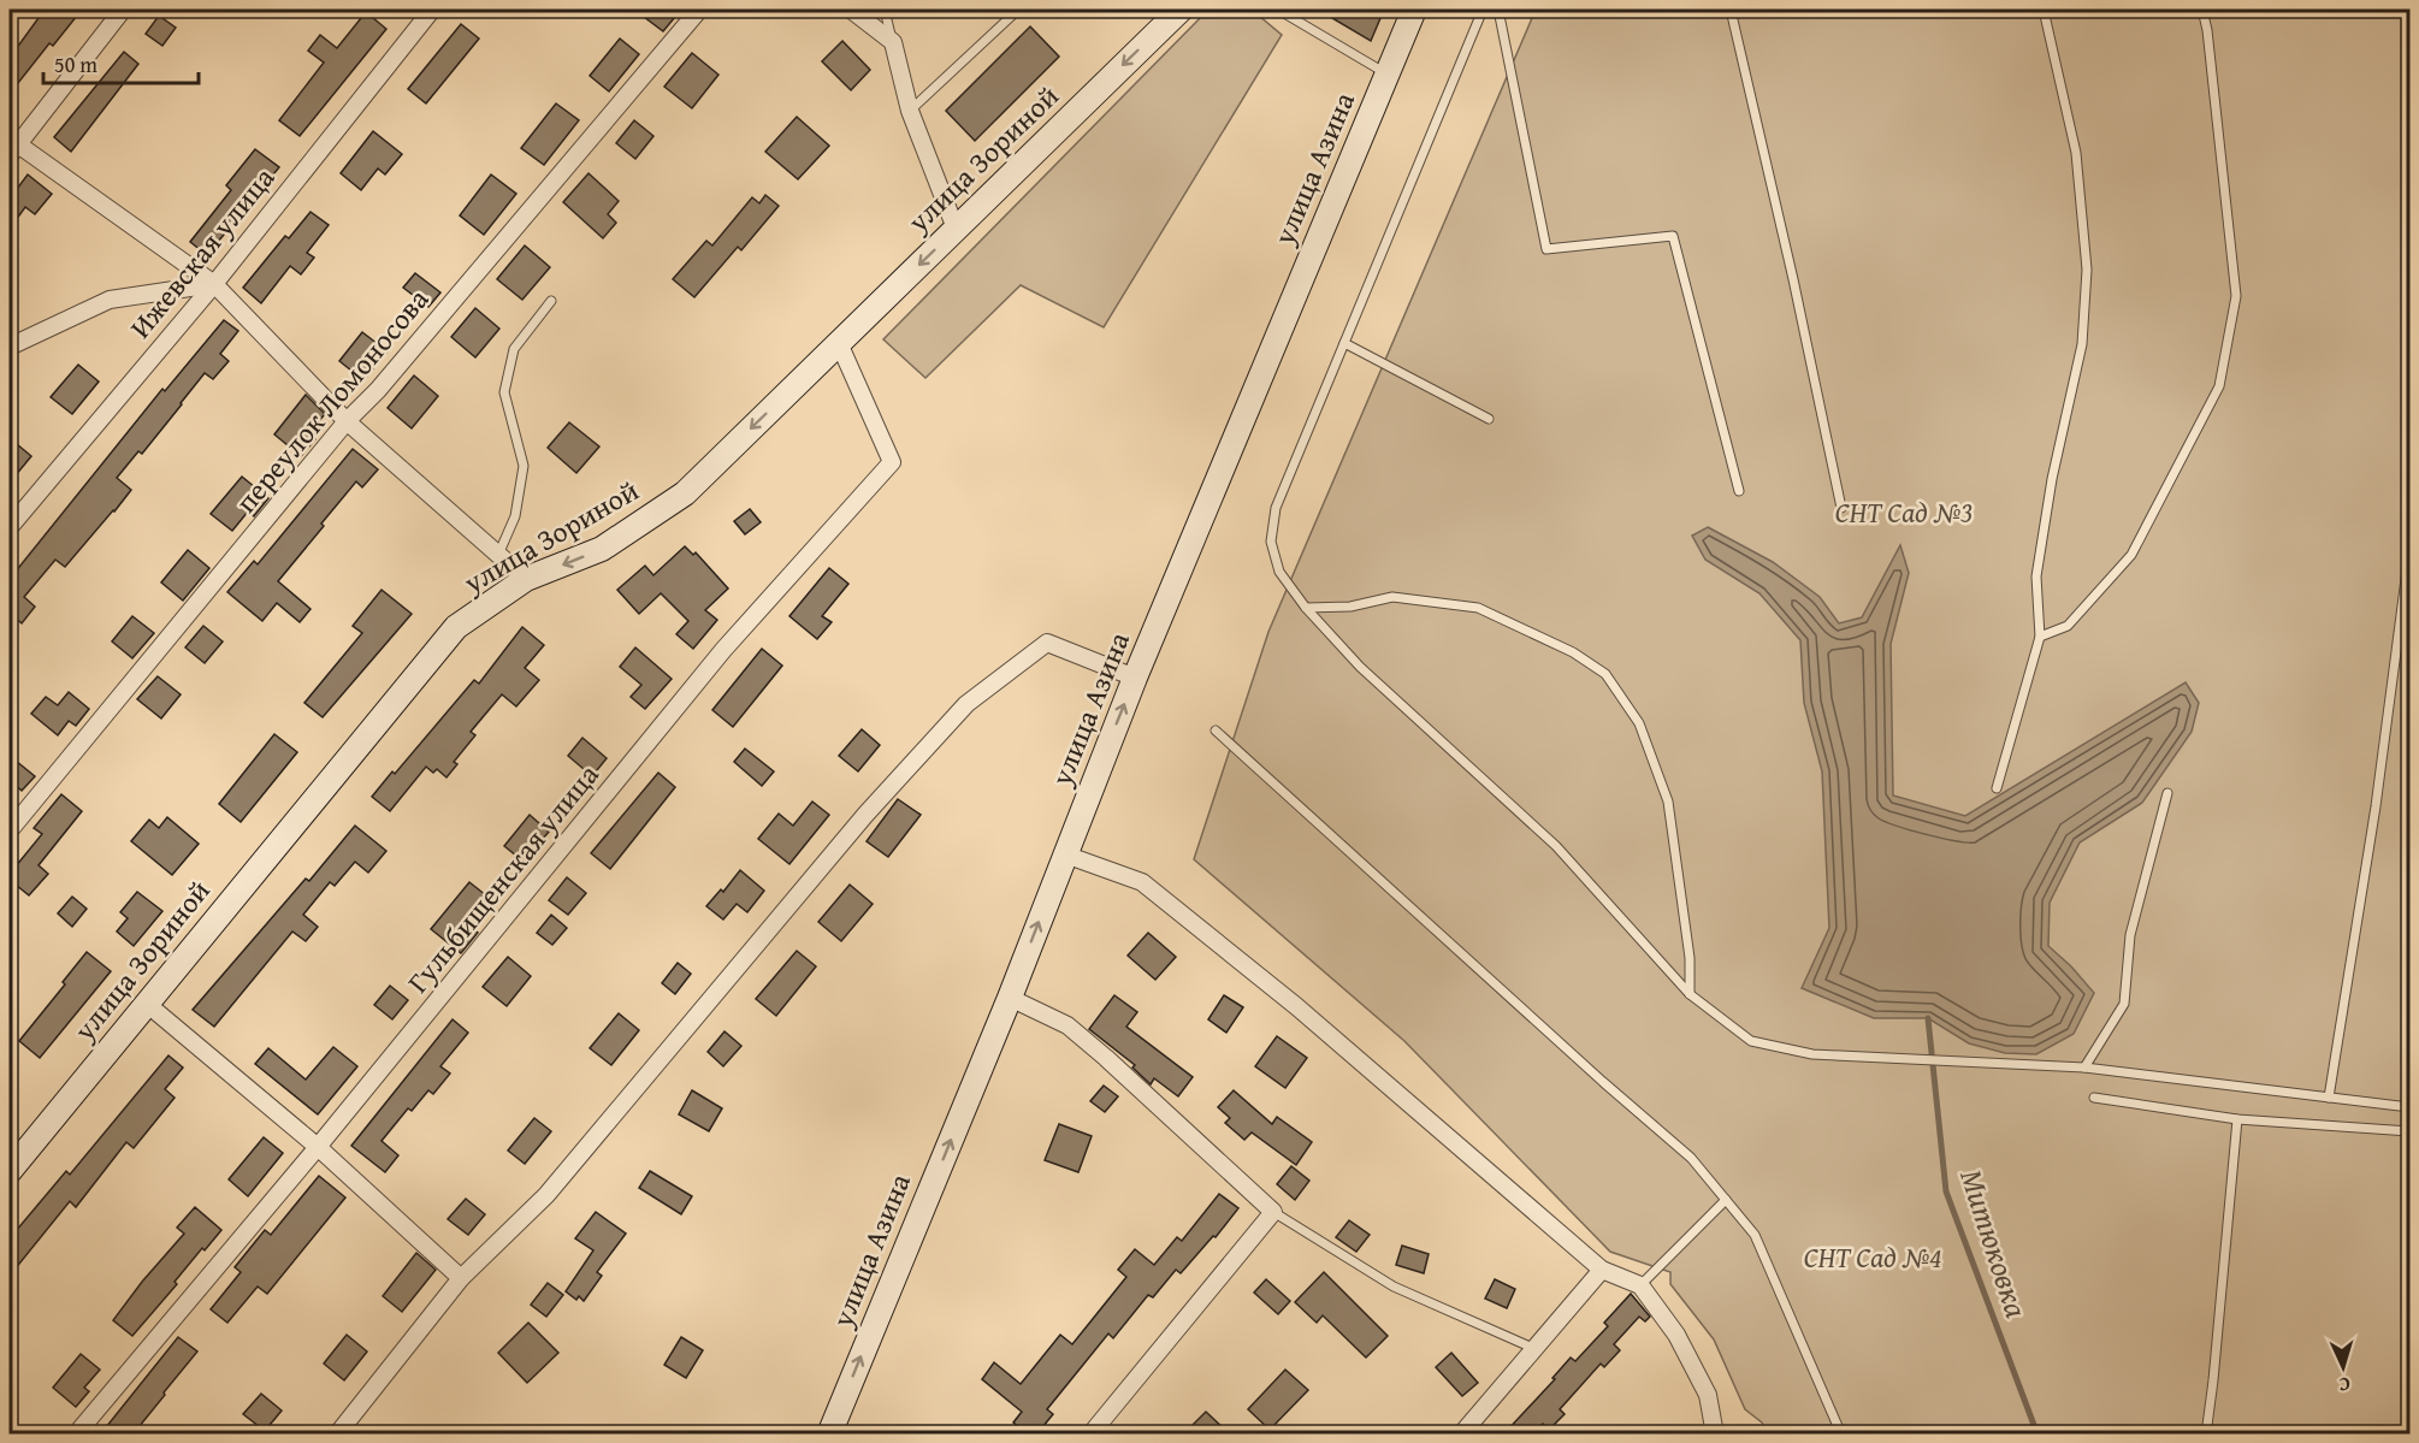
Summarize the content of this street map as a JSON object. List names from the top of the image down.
{
  "streets": {
    "main road": ["улица Зориной", "улица Азина"],
    "street": ["Ижевская улица", "переулок Ломоносова", "Гульбищенская улица"]
  },
  "crossings": [
    ["улица Зориной", "Гульбищенская улица"]
  ],
  "one_way": ["улица Зориной", "улица Азина"],
  "water": ["Митюковка"],
  "parks": ["СНТ Сад №3", "СНТ Сад №4"],
  "scale_bar": "50 m",
  "north": "bottom"
}
